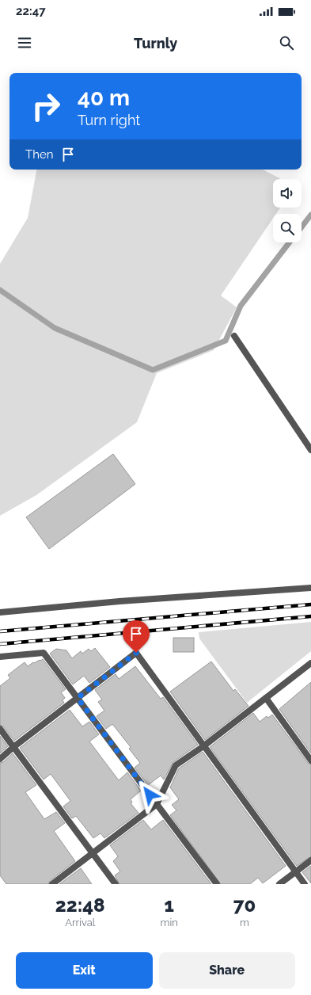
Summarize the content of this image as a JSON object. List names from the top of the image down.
{
  "page": {
    "status": "22:47",
    "header": "Turnly",
    "turn": ["40 m", "Turn right"],
    "then": "Then",
    "eta": [
      "22:48",
      "Arrival",
      "1",
      "min",
      "70",
      "m"
    ],
    "buttons": ["Exit", "Share"]
  }
}
